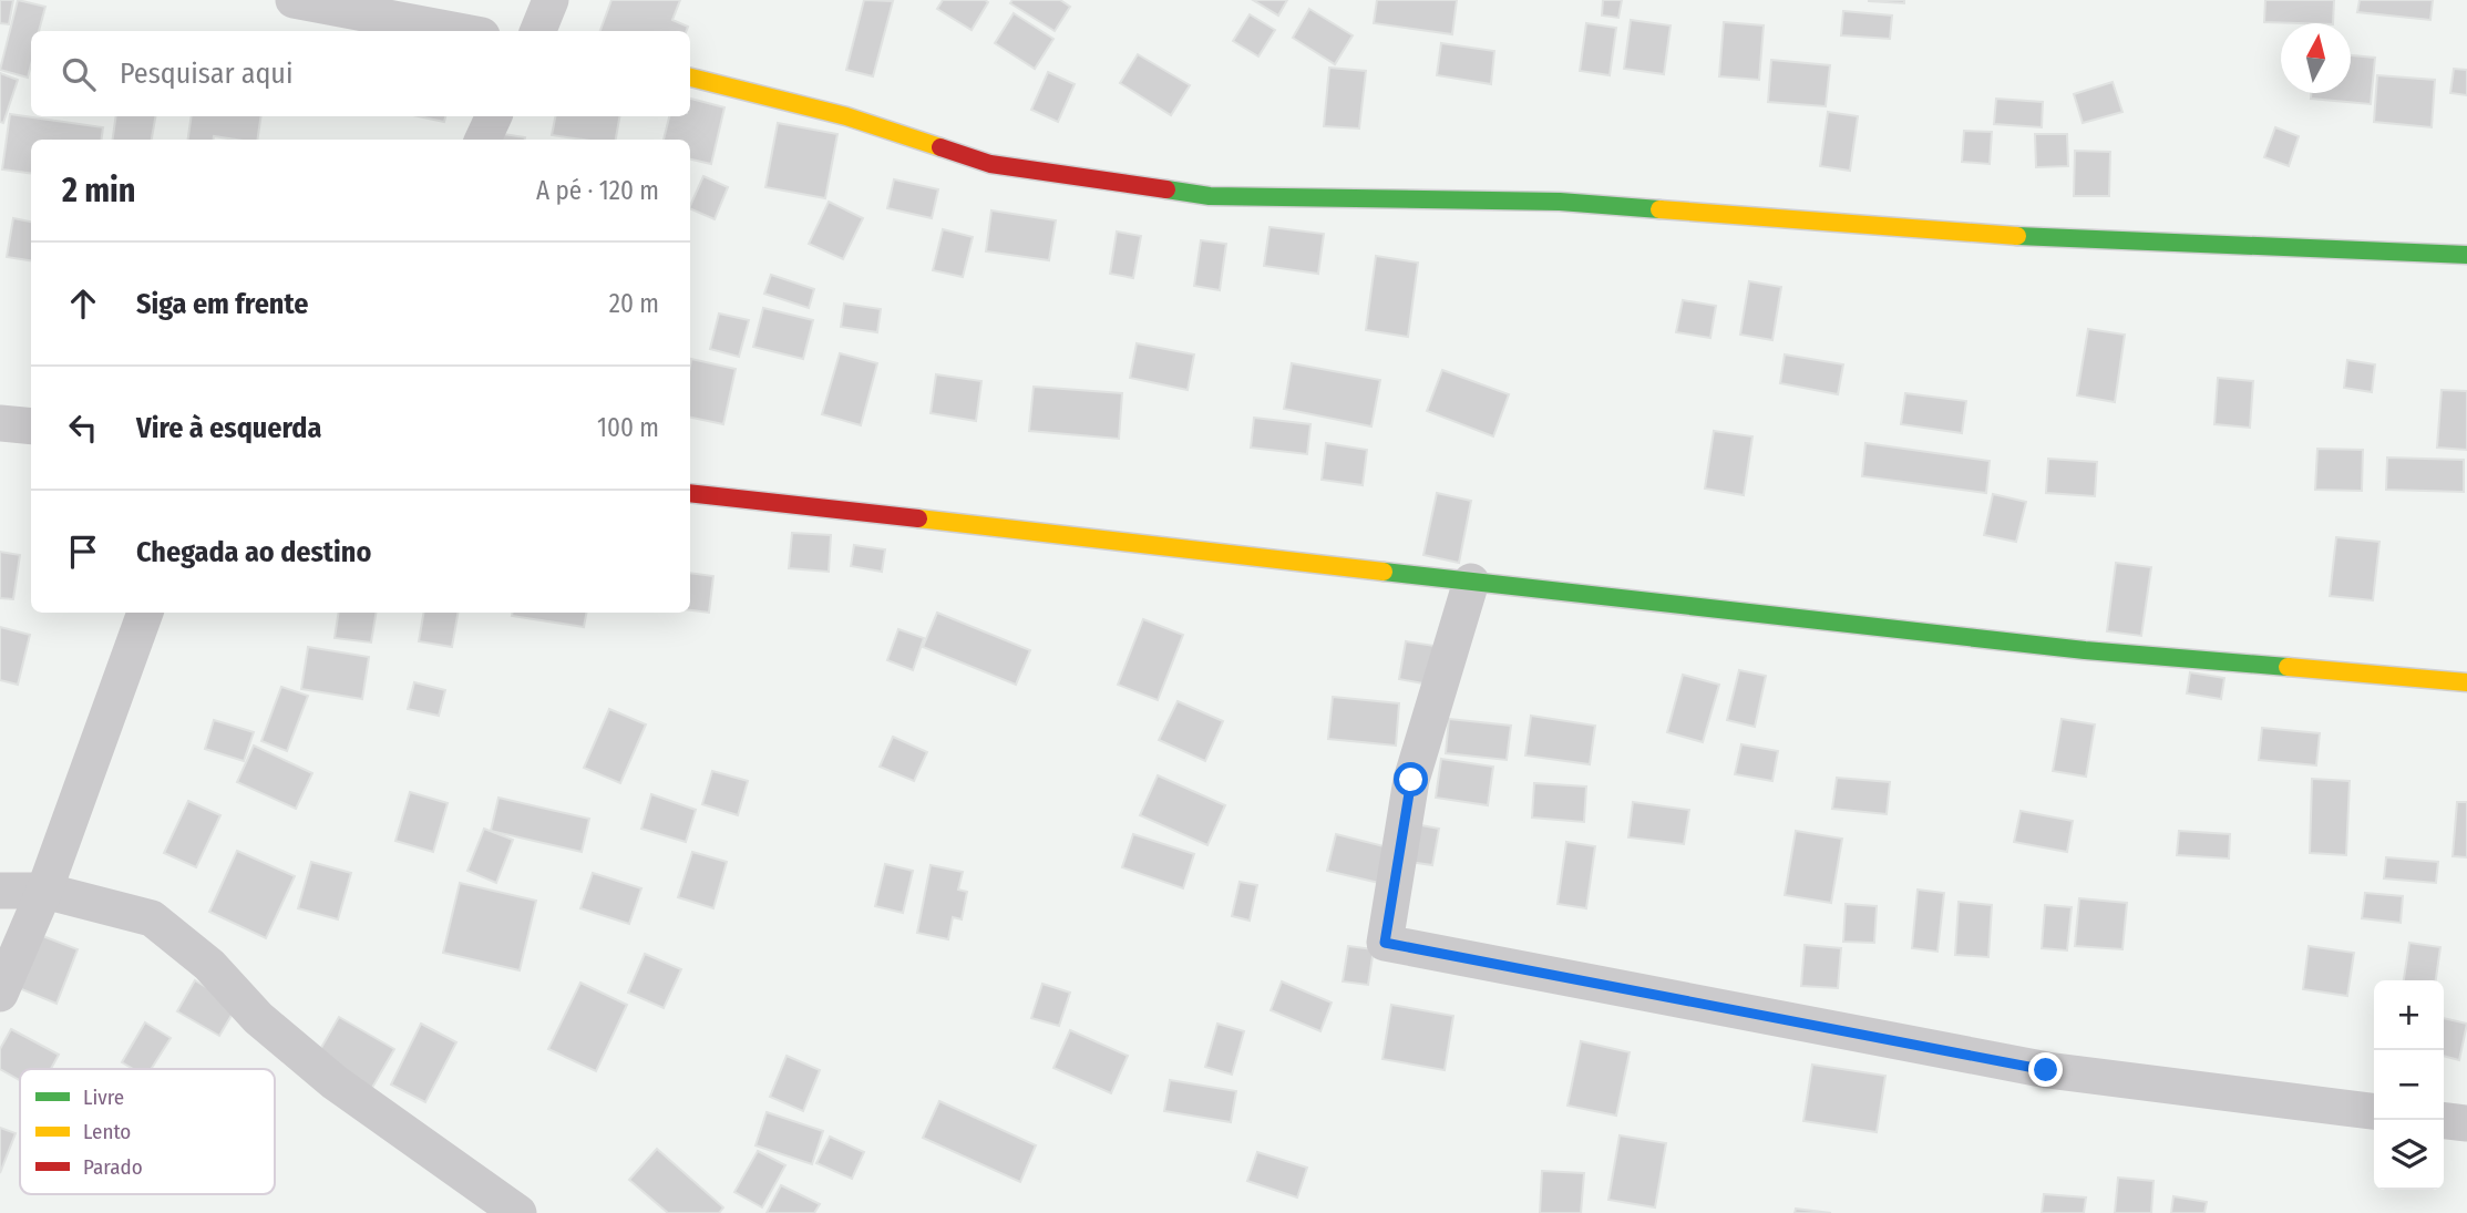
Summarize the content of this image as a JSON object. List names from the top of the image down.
{
  "legend": ["Livre", "Lento", "Parado"],
  "north": "top",
  "page": {
    "search": "Pesquisar aqui",
    "heading": ["2 min", "A pé · 120 m"],
    "list": [
      ["Siga em frente", "20 m"],
      ["Vire à esquerda", "100 m"],
      "Chegada ao destino"
    ],
    "map_buttons": ["+", "−"]
  }
}
